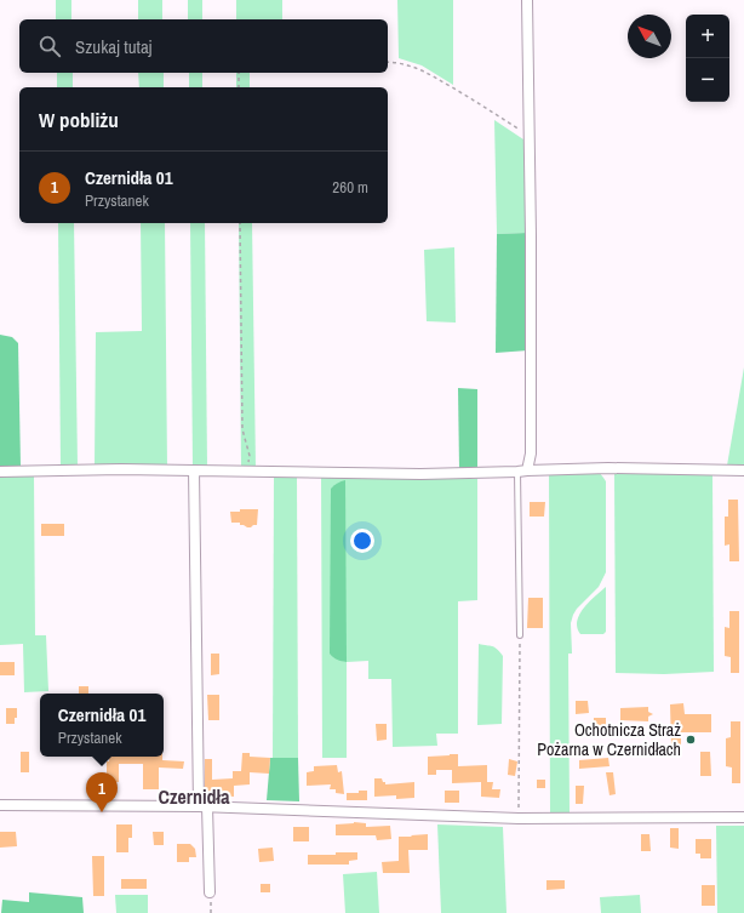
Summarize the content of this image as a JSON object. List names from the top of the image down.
{
  "districts": ["Czernidła"],
  "places": ["Ochotnicza Straż Pożarna w Czernidłach"],
  "north": "top left",
  "page": {
    "map_buttons": ["+", "−"],
    "search": "Szukaj tutaj",
    "heading": "W pobliżu",
    "list": [
      {
        "mark": "1",
        "name": "Czernidła 01",
        "note": "Przystanek",
        "value": "260 m"
      }
    ],
    "popup": ["Czernidła 01", "Przystanek"],
    "pins": "1"
  }
}
